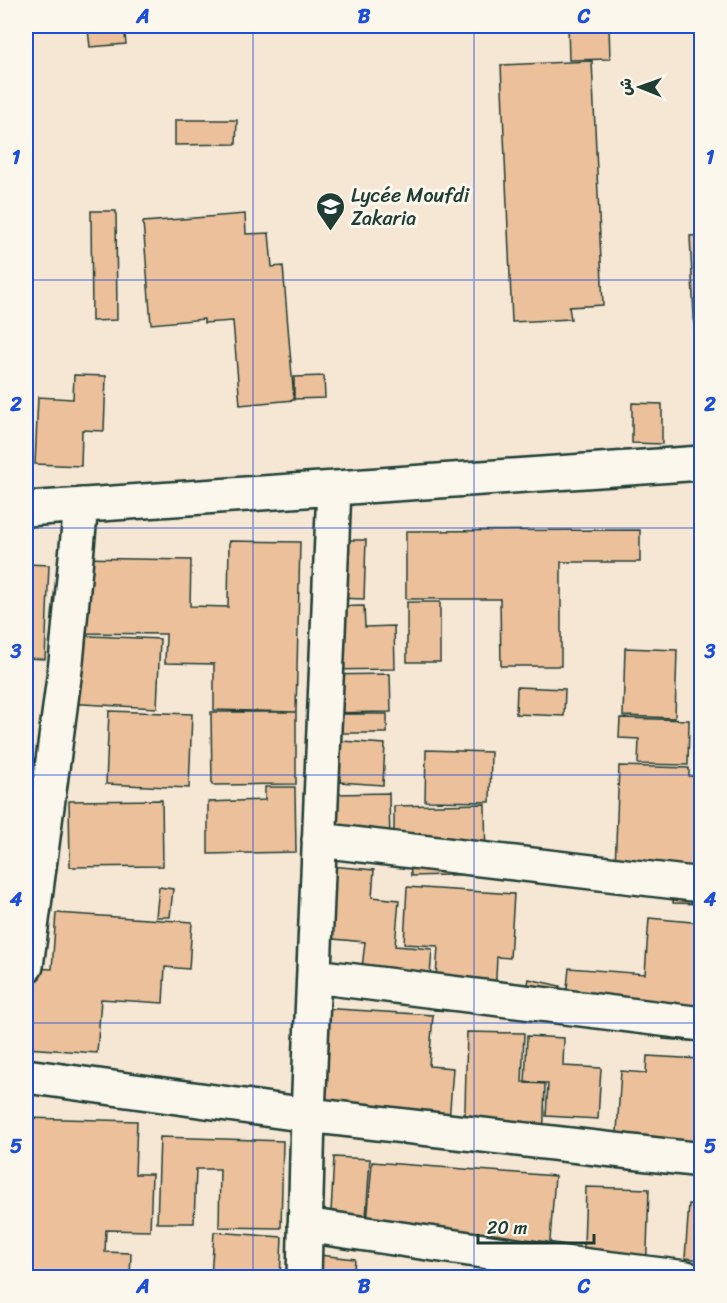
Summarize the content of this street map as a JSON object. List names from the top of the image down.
{
  "places": {
    "school or university": ["Lycée Moufdi Zakaria"]
  },
  "scale_bar": "20 m",
  "north": "left",
  "grid": {
    "columns": ["A", "B", "C"],
    "rows": [
      "1",
      "2",
      "3",
      "4",
      "5"
    ]
  }
}
